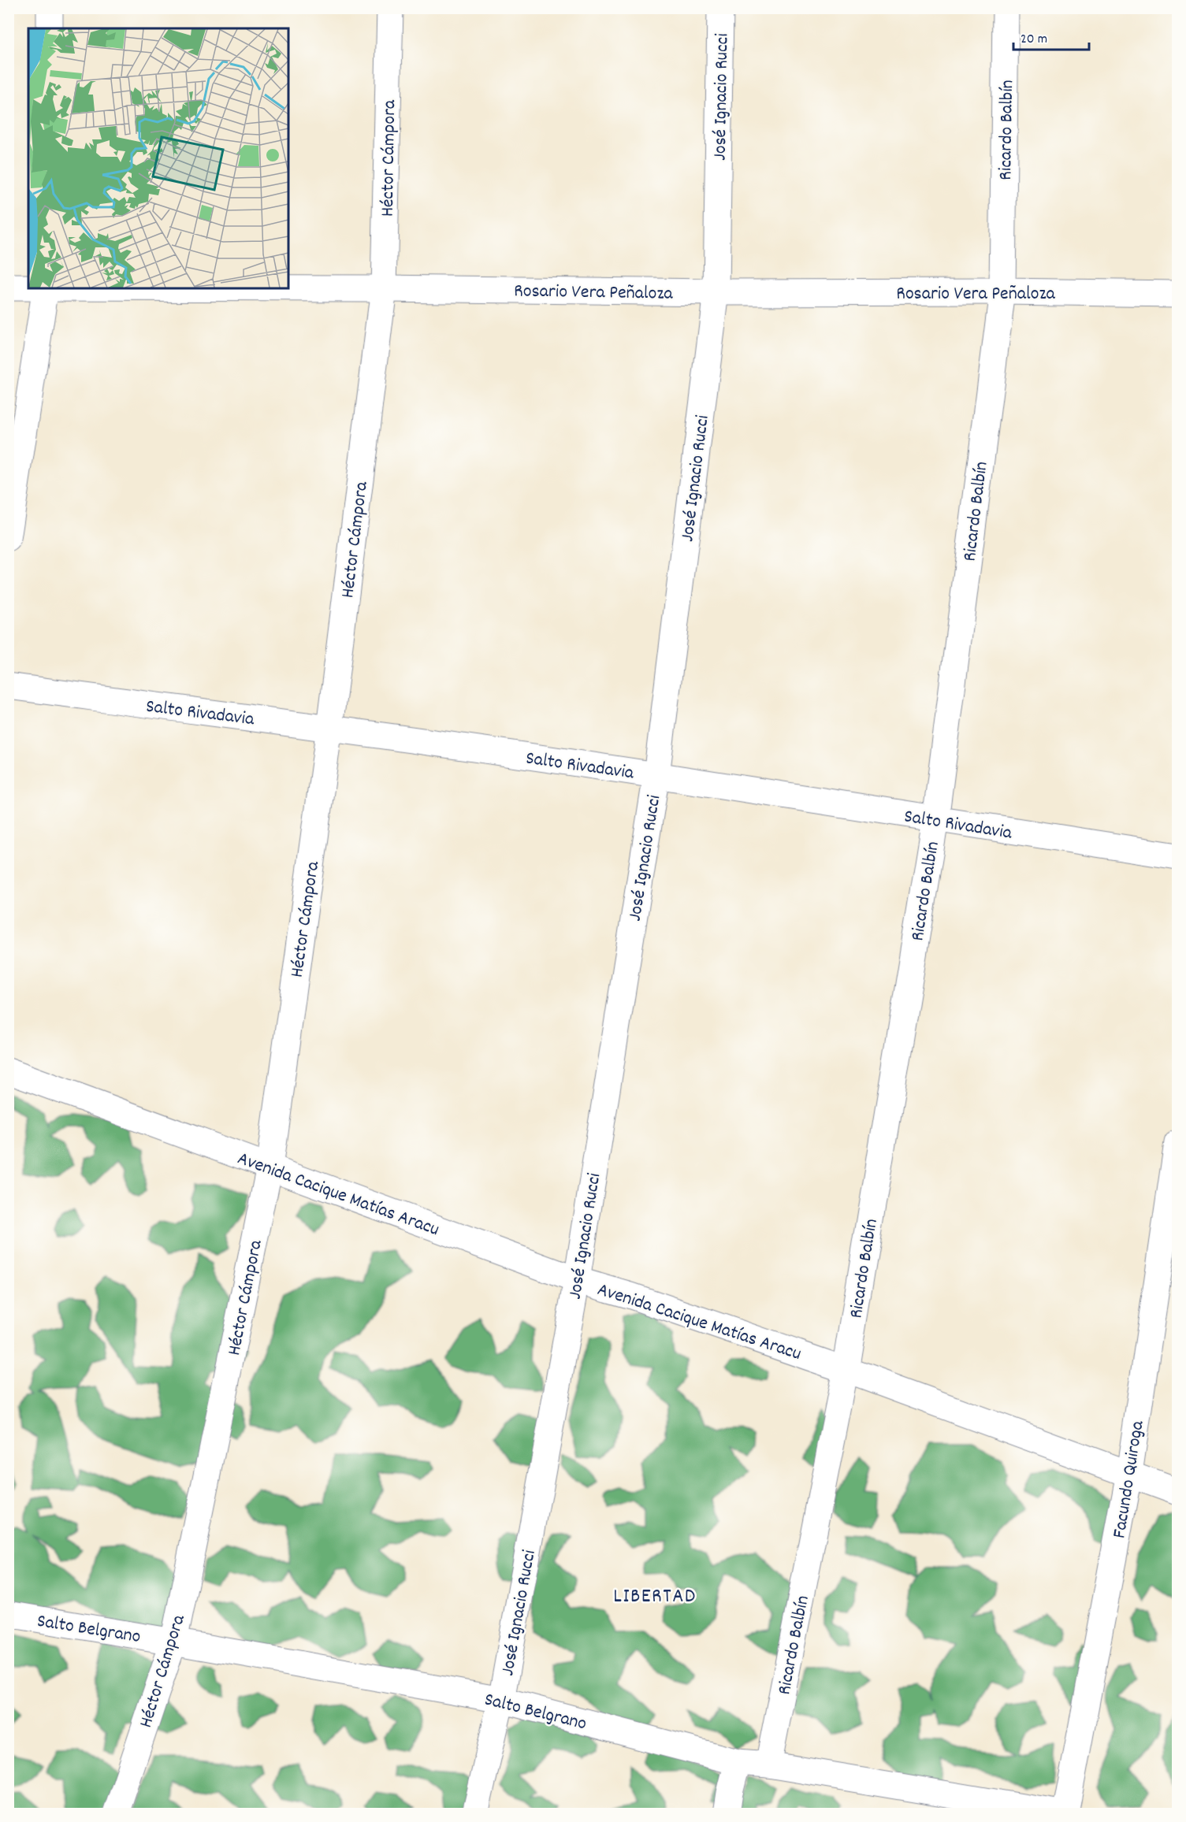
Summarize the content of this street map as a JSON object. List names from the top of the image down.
{
  "streets": {
    "street": [
      "José Ignacio Rucci",
      "Ricardo Balbín",
      "Héctor Cámpora",
      "Rosario Vera Peñaloza",
      "Salto Rivadavia",
      "Avenida Cacique Matías Aracu",
      "Facundo Quiroga",
      "Salto Belgrano"
    ]
  },
  "crossings": [
    ["José Ignacio Rucci", "Rosario Vera Peñaloza"],
    ["José Ignacio Rucci", "Salto Rivadavia"],
    ["José Ignacio Rucci", "Avenida Cacique Matías Aracu"],
    ["José Ignacio Rucci", "Salto Belgrano"],
    ["Ricardo Balbín", "Rosario Vera Peñaloza"],
    ["Ricardo Balbín", "Salto Rivadavia"],
    ["Ricardo Balbín", "Avenida Cacique Matías Aracu"],
    ["Ricardo Balbín", "Salto Belgrano"],
    ["Héctor Cámpora", "Rosario Vera Peñaloza"],
    ["Héctor Cámpora", "Salto Rivadavia"],
    ["Héctor Cámpora", "Avenida Cacique Matías Aracu"],
    ["Héctor Cámpora", "Salto Belgrano"],
    ["Avenida Cacique Matías Aracu", "Facundo Quiroga"]
  ],
  "districts": ["LIBERTAD"],
  "scale_bar": "20 m"
}
